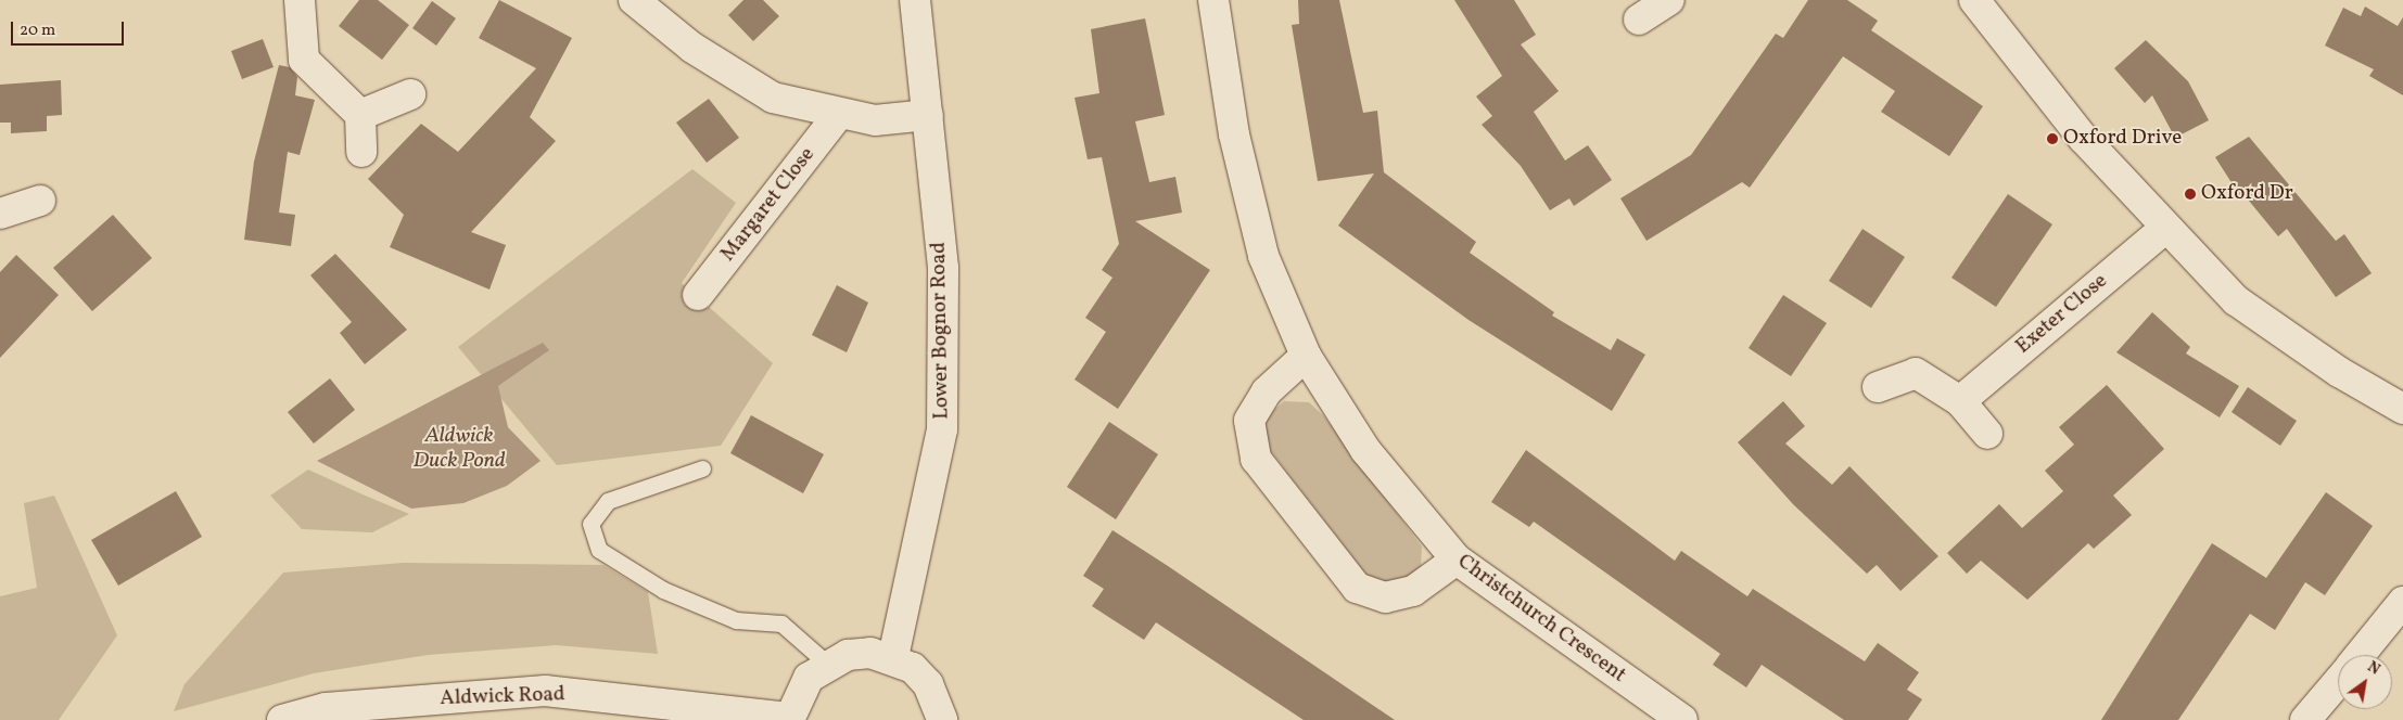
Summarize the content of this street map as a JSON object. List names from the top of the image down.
{
  "streets": {
    "street": [
      "Margaret Close",
      "Exeter Close",
      "Lower Bognor Road",
      "Christchurch Crescent",
      "Aldwick Road"
    ]
  },
  "water": ["Aldwick Duck Pond"],
  "places": ["Oxford Drive", "Oxford Dr"],
  "scale_bar": "20 m",
  "north": "top right"
}
